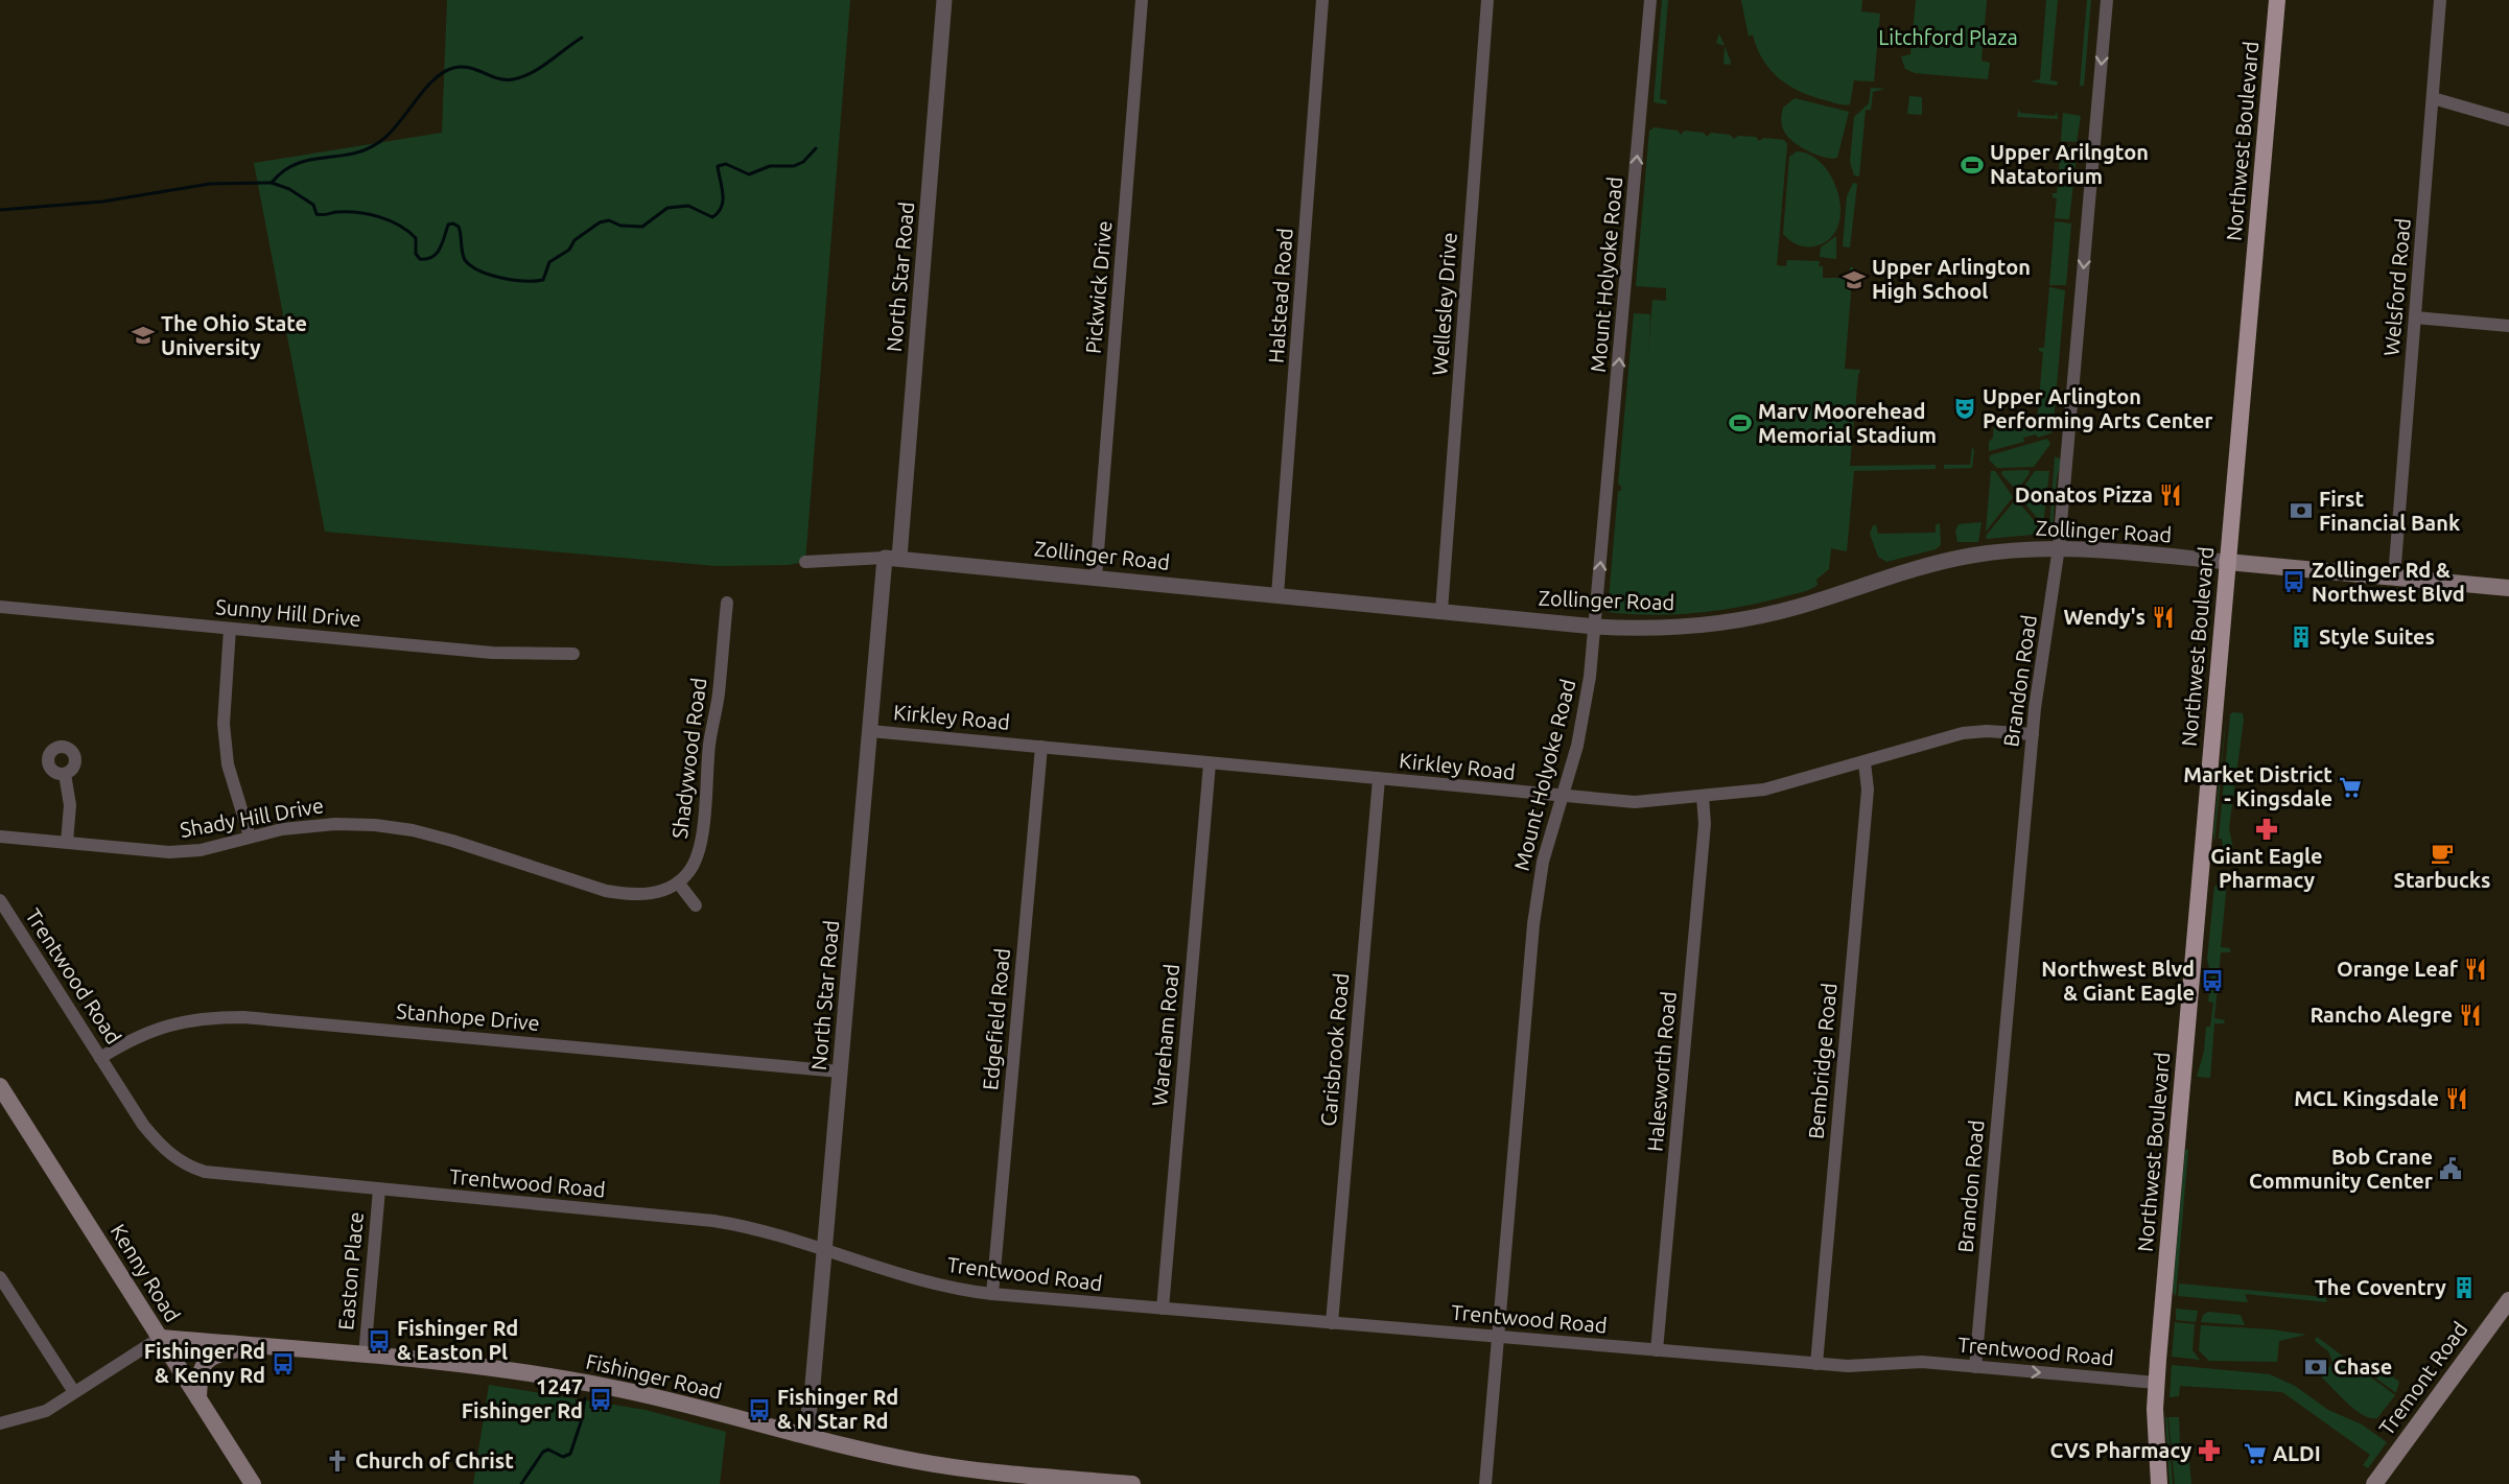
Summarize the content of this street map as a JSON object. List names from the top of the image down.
{
  "streets": {
    "main road": [
      "Northwest Boulevard",
      "Zollinger Road",
      "Kenny Road",
      "Fishinger Road",
      "Tremont Road"
    ],
    "street": [
      "Mount Holyoke Road",
      "North Star Road",
      "Pickwick Drive",
      "Welsford Road",
      "Halstead Road",
      "Wellesley Drive",
      "Sunny Hill Drive",
      "Brandon Road",
      "Kirkley Road",
      "Shadywood Road",
      "Shady Hill Drive",
      "Trentwood Road",
      "Stanhope Drive",
      "Edgefield Road",
      "Wareham Road",
      "Carisbrook Road",
      "Bembridge Road",
      "Halesworth Road",
      "Easton Place"
    ]
  },
  "crossings": [
    ["Northwest Boulevard", "Zollinger Road"],
    ["Northwest Boulevard", "Trentwood Road"],
    ["Mount Holyoke Road", "Zollinger Road"],
    ["Mount Holyoke Road", "Kirkley Road"],
    ["Mount Holyoke Road", "Trentwood Road"],
    ["North Star Road", "Zollinger Road"],
    ["North Star Road", "Kirkley Road"],
    ["North Star Road", "Trentwood Road"],
    ["North Star Road", "Stanhope Drive"],
    ["North Star Road", "Fishinger Road"],
    ["Pickwick Drive", "Zollinger Road"],
    ["Welsford Road", "Zollinger Road"],
    ["Halstead Road", "Zollinger Road"],
    ["Wellesley Drive", "Zollinger Road"],
    ["Zollinger Road", "Brandon Road"],
    ["Brandon Road", "Kirkley Road"],
    ["Brandon Road", "Trentwood Road"],
    ["Kirkley Road", "Edgefield Road"],
    ["Kirkley Road", "Wareham Road"],
    ["Kirkley Road", "Carisbrook Road"],
    ["Kirkley Road", "Bembridge Road"],
    ["Kirkley Road", "Halesworth Road"],
    ["Shadywood Road", "Shady Hill Drive"],
    ["Trentwood Road", "Stanhope Drive"],
    ["Trentwood Road", "Edgefield Road"],
    ["Trentwood Road", "Wareham Road"],
    ["Trentwood Road", "Carisbrook Road"],
    ["Trentwood Road", "Bembridge Road"],
    ["Trentwood Road", "Halesworth Road"],
    ["Trentwood Road", "Easton Place"],
    ["Easton Place", "Fishinger Road"],
    ["Kenny Road", "Fishinger Road"]
  ],
  "one_way": ["Mount Holyoke Road", "Brandon Road"],
  "parks": ["Litchford Plaza"],
  "places": {
    "sports": ["Upper Arilngton Natatorium", "Marv Moorehead Memorial Stadium"],
    "school or university": ["Upper Arlington High School", "The Ohio State University"],
    "theatre": ["Upper Arlington Performing Arts Center"],
    "restaurant": [
      "Donatos Pizza",
      "Wendy's",
      "Orange Leaf",
      "Rancho Alegre",
      "MCL Kingsdale"
    ],
    "bank": ["First Financial Bank", "Chase"],
    "bus stop": [
      "Zollinger Rd & Northwest Blvd",
      "Northwest Blvd & Giant Eagle",
      "Fishinger Rd & Easton Pl",
      "Fishinger Rd & Kenny Rd",
      "1247 Fishinger Rd",
      "Fishinger Rd & N Star Rd"
    ],
    "building": ["Style Suites", "The Coventry"],
    "supermarket": ["Market District - Kingsdale", "ALDI"],
    "pharmacy": ["Giant Eagle Pharmacy", "CVS Pharmacy"],
    "cafe": ["Starbucks"],
    "public building": ["Bob Crane Community Center"],
    "church": ["Church of Christ"]
  }
}
